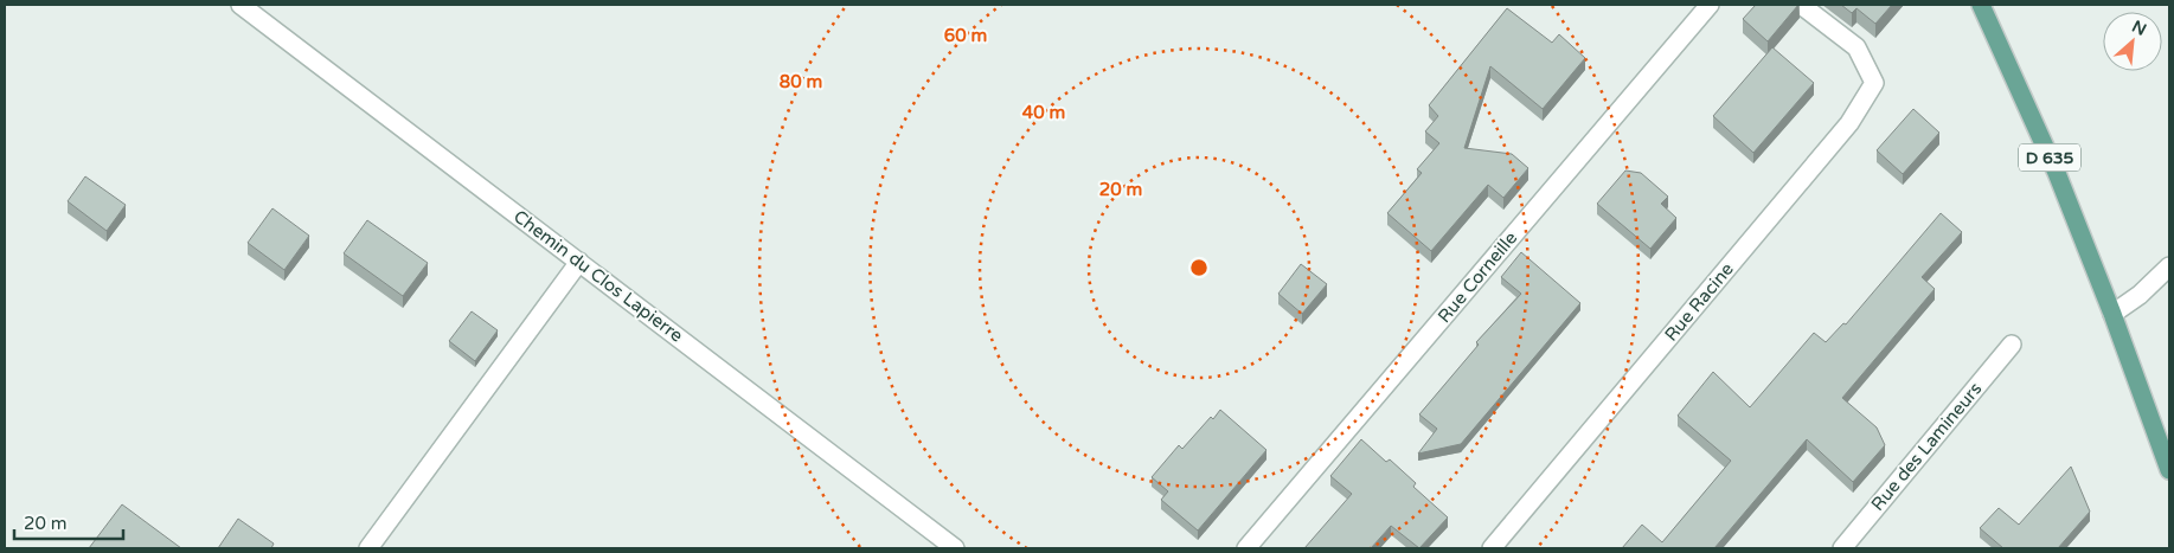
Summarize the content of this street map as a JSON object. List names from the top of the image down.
{
  "streets": {
    "main road": ["D 635"],
    "street": [
      "Chemin du Clos Lapierre",
      "Rue Corneille",
      "Rue Racine",
      "Rue des Lamineurs"
    ]
  },
  "scale_bar": "20 m",
  "north": "top right",
  "rings": [
    "60 m",
    "80 m",
    "40 m",
    "20 m"
  ]
}
